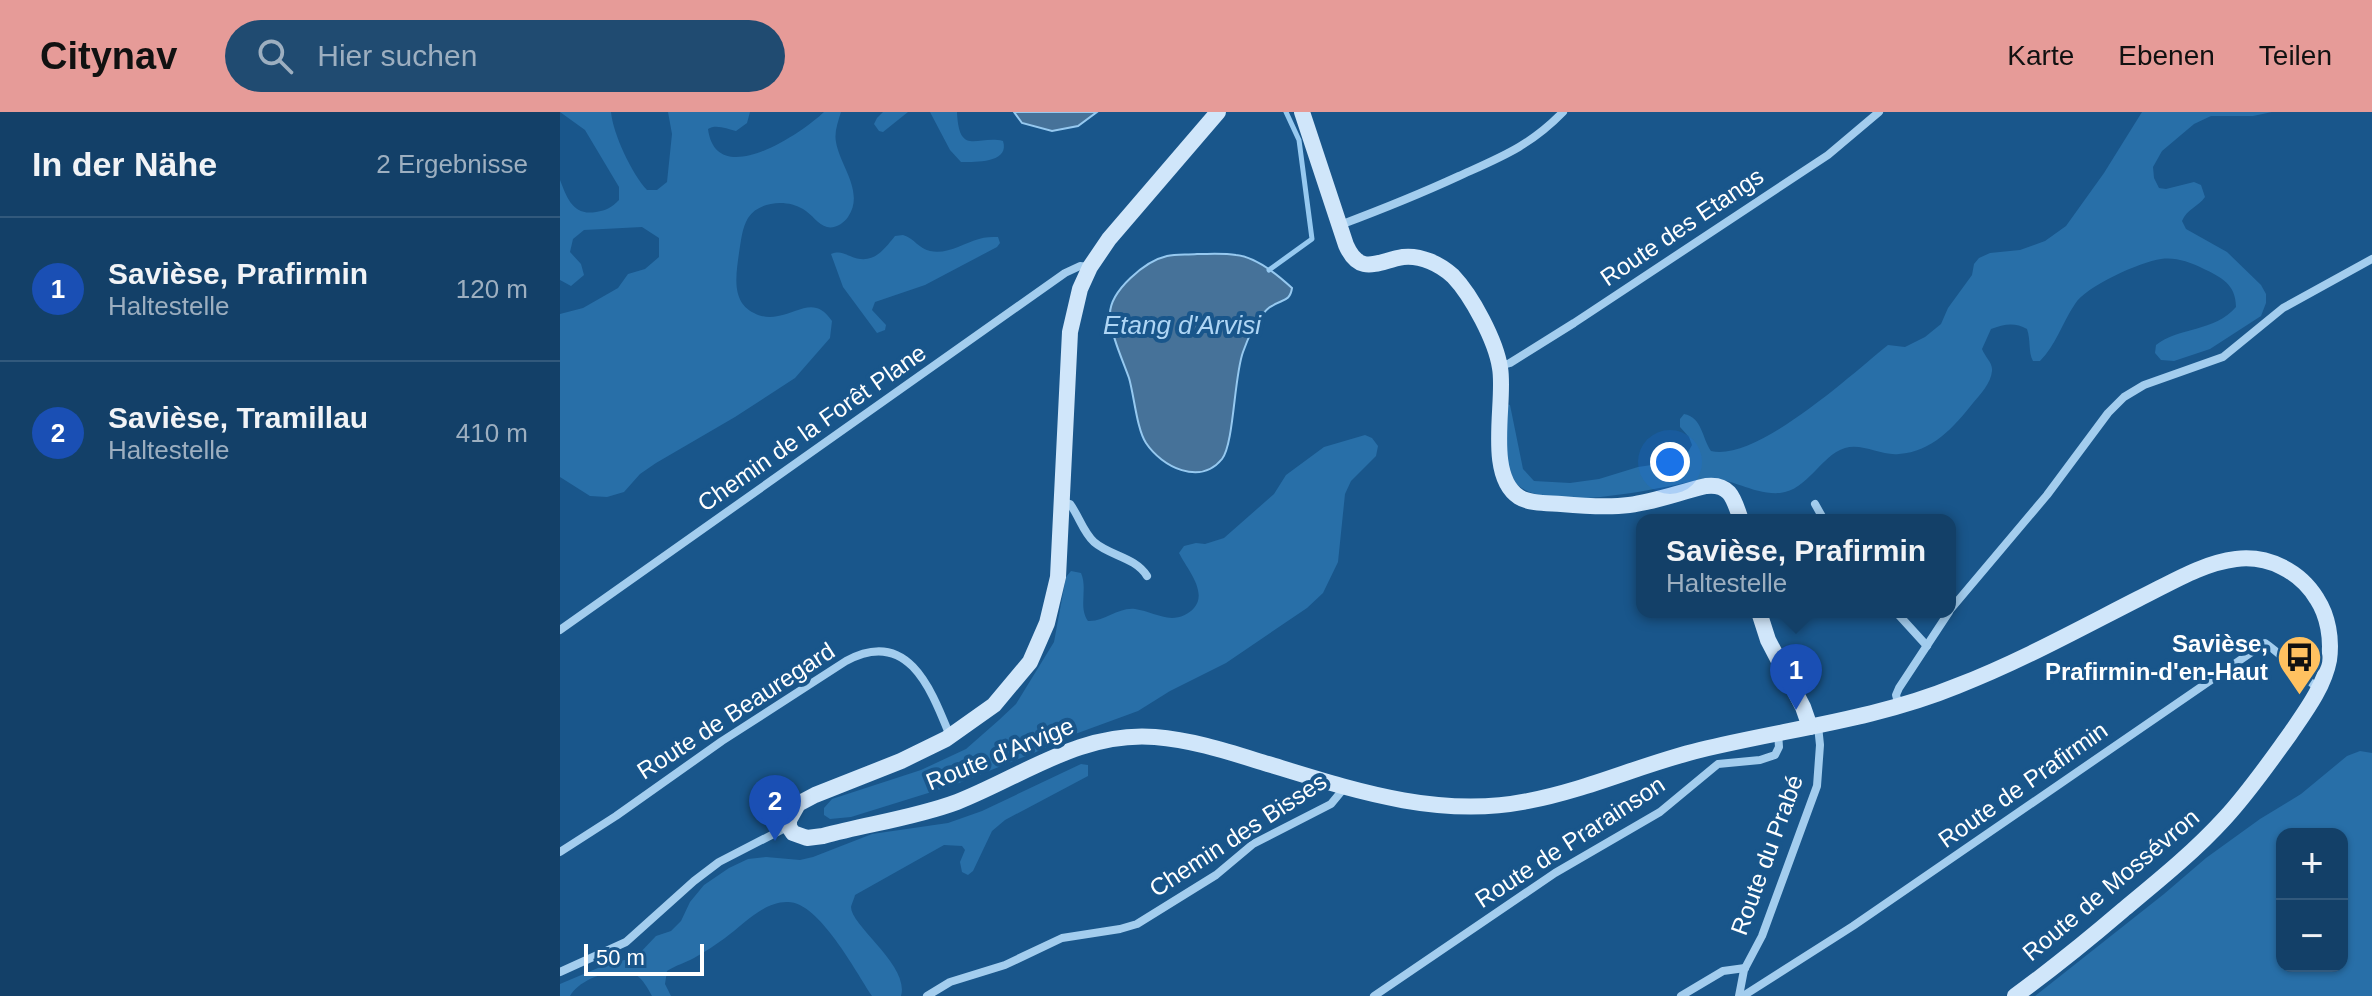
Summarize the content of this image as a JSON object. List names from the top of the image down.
{
  "streets": {
    "street": [
      "Route des Etangs",
      "Chemin de la Forêt Plane",
      "Route de Beauregard",
      "Route d'Arvige",
      "Route de Prafirmin",
      "Chemin des Bisses",
      "Route de Prarainson",
      "Route du Prabé",
      "Route de Mossévron"
    ]
  },
  "crossings": [
    ["Chemin de la Forêt Plane", "Route d'Arvige"],
    ["Route de Beauregard", "Route d'Arvige"],
    ["Route d'Arvige", "Chemin des Bisses"],
    ["Route d'Arvige", "Route de Mossévron"],
    ["Route de Prafirmin", "Route du Prabé"],
    ["Route de Prafirmin", "Route de Mossévron"],
    ["Route de Prarainson", "Route de Mossévron"],
    ["Route du Prabé", "Route de Mossévron"]
  ],
  "water": ["Etang d'Arvisi"],
  "places": {
    "bus stop": ["Savièse, Prafirmin-d'en-Haut"]
  },
  "scale_bar": "50 m",
  "page": {
    "header": "Citynav",
    "search": "Hier suchen",
    "nav": ["Karte", "Ebenen", "Teilen"],
    "heading": ["In der Nähe", "2 Ergebnisse"],
    "list": [
      {
        "mark": "1",
        "name": "Savièse, Prafirmin",
        "note": "Haltestelle",
        "value": "120 m"
      },
      {
        "mark": "2",
        "name": "Savièse, Tramillau",
        "note": "Haltestelle",
        "value": "410 m"
      }
    ],
    "popup": ["Savièse, Prafirmin", "Haltestelle"],
    "pins": ["1", "2"],
    "map_buttons": ["+", "−"],
    "scale": "50 m"
  }
}
